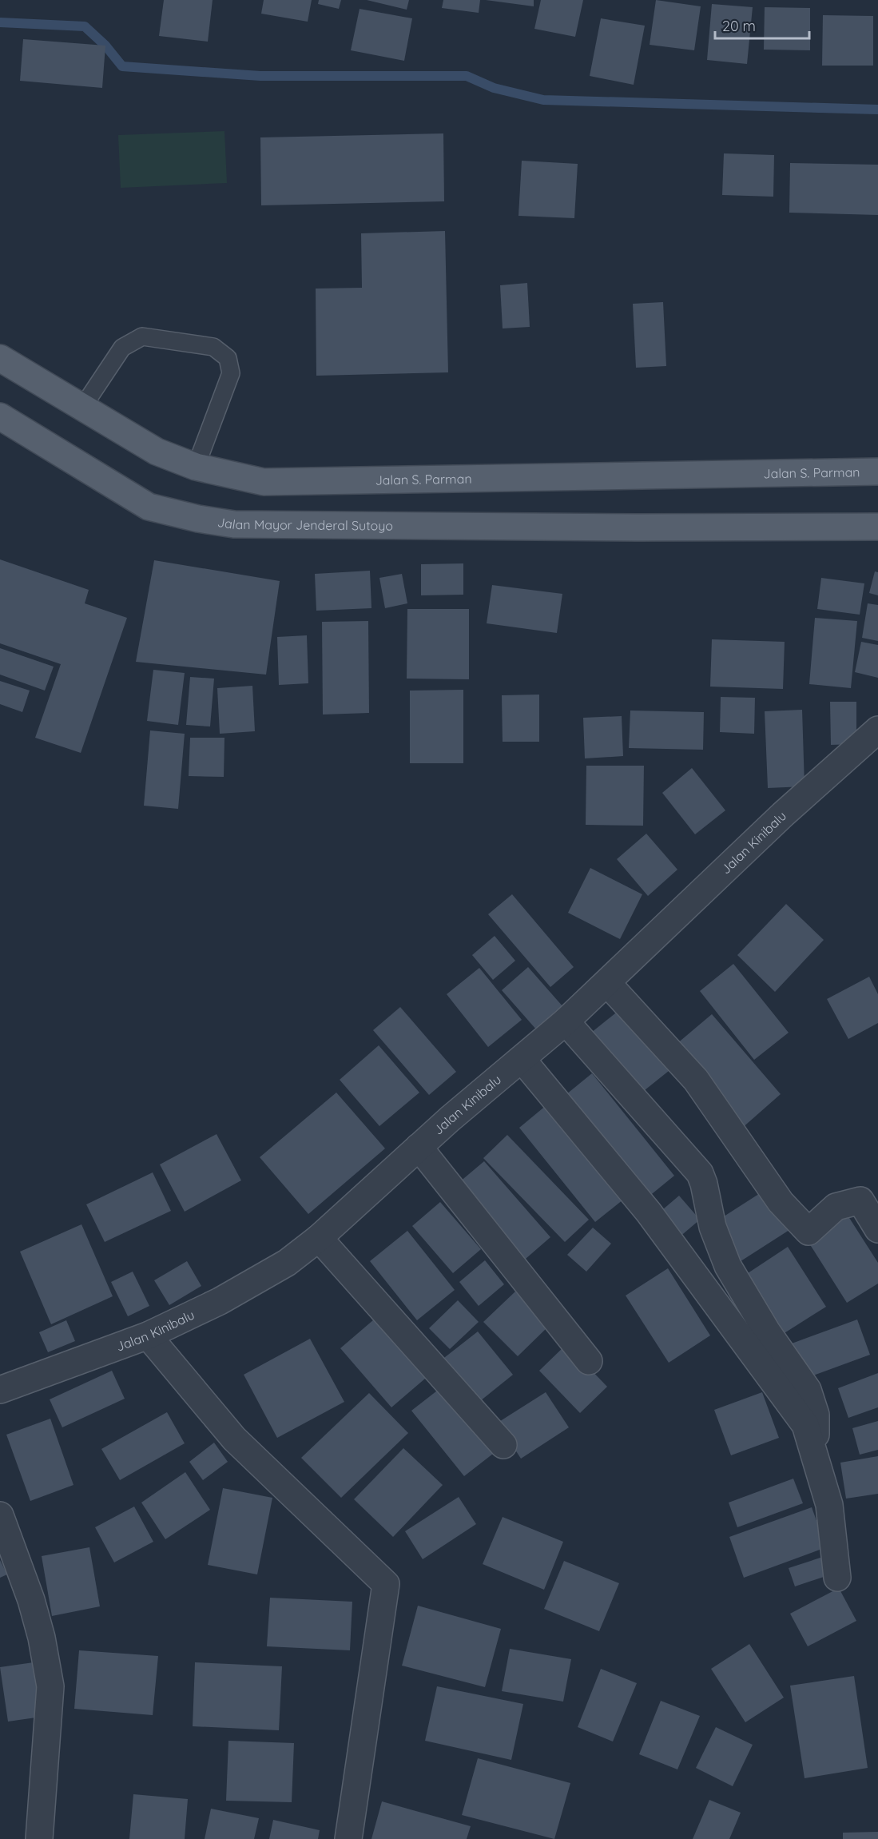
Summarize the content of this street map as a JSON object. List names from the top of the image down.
{
  "streets": {
    "main road": ["Jalan S. Parman", "Jalan Mayor Jenderal Sutoyo"],
    "street": ["Jalan Kinibalu"]
  },
  "scale_bar": "20 m"
}
